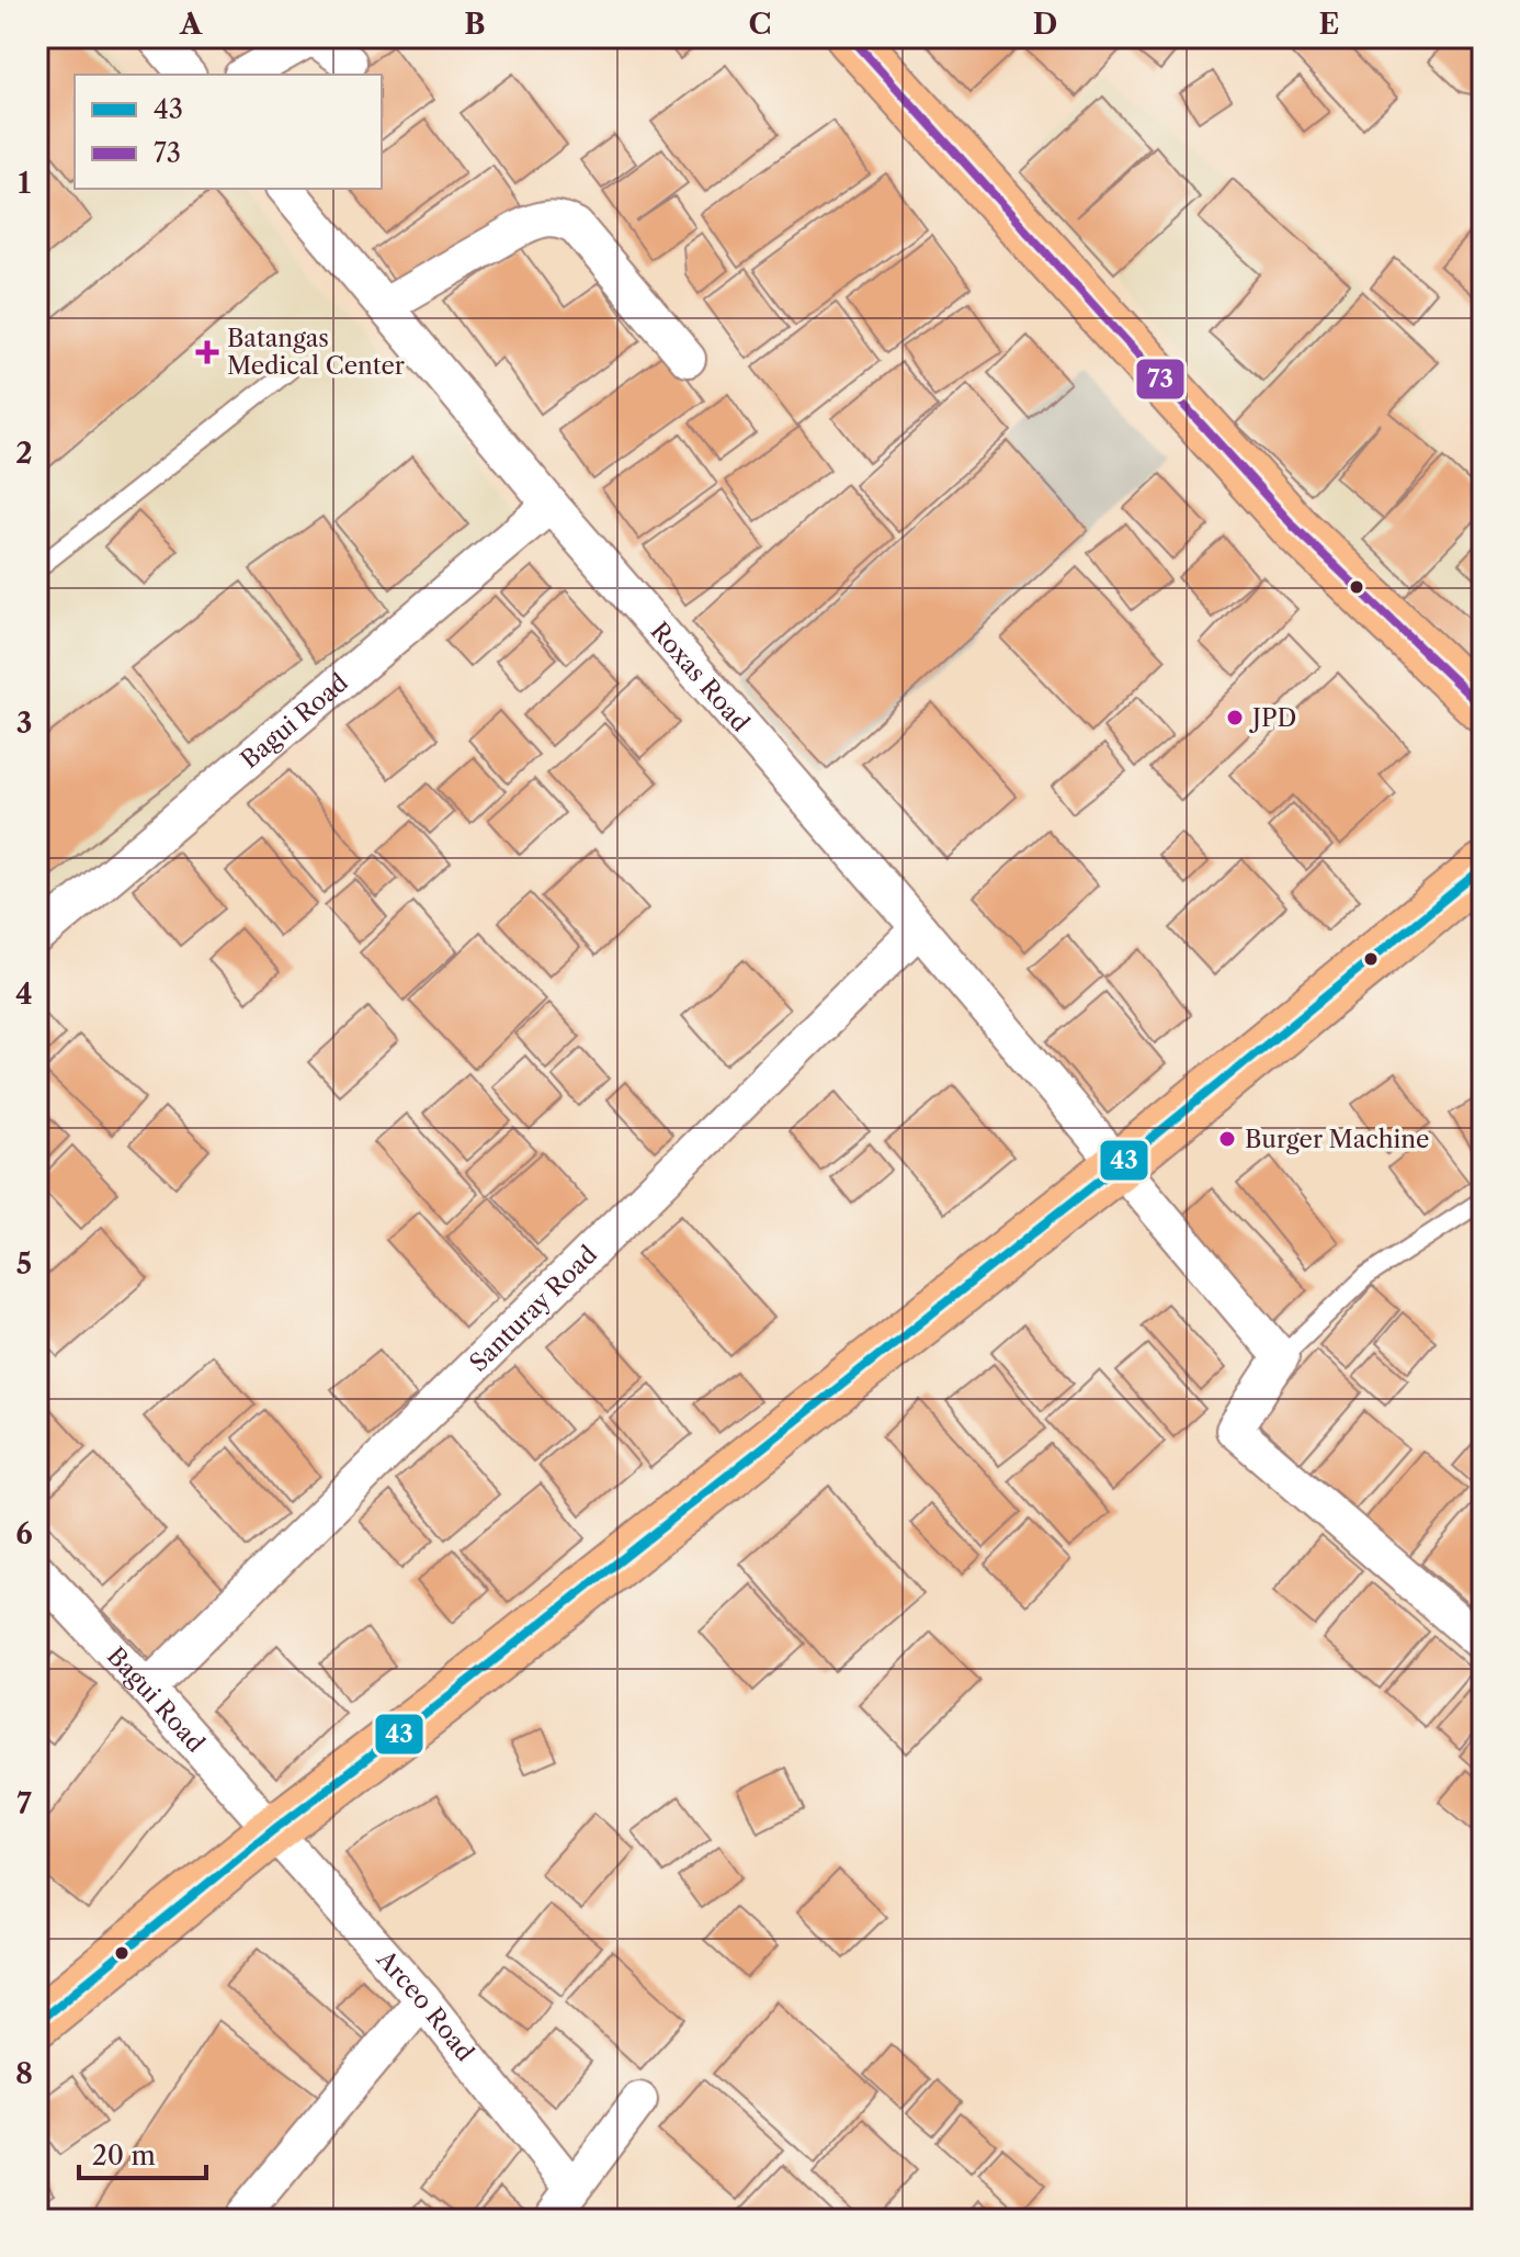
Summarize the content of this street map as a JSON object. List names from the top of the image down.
{
  "streets": {
    "street": [
      "Roxas Road",
      "Bagui Road",
      "Santuray Road",
      "Arceo Road"
    ]
  },
  "crossings": [
    ["Roxas Road", "Bagui Road"],
    ["Roxas Road", "Santuray Road"],
    ["Bagui Road", "Santuray Road"],
    ["Bagui Road", "Arceo Road"]
  ],
  "places": {
    "health": ["Batangas Medical Center"],
    "other": ["JPD", "Burger Machine"]
  },
  "lines": ["transit line 73", "transit line 43"],
  "legend": ["43", "73"],
  "scale_bar": "20 m",
  "grid": {
    "columns": [
      "A",
      "B",
      "C",
      "D",
      "E"
    ],
    "rows": [
      "1",
      "2",
      "3",
      "4",
      "5",
      "6",
      "7",
      "8"
    ]
  }
}
